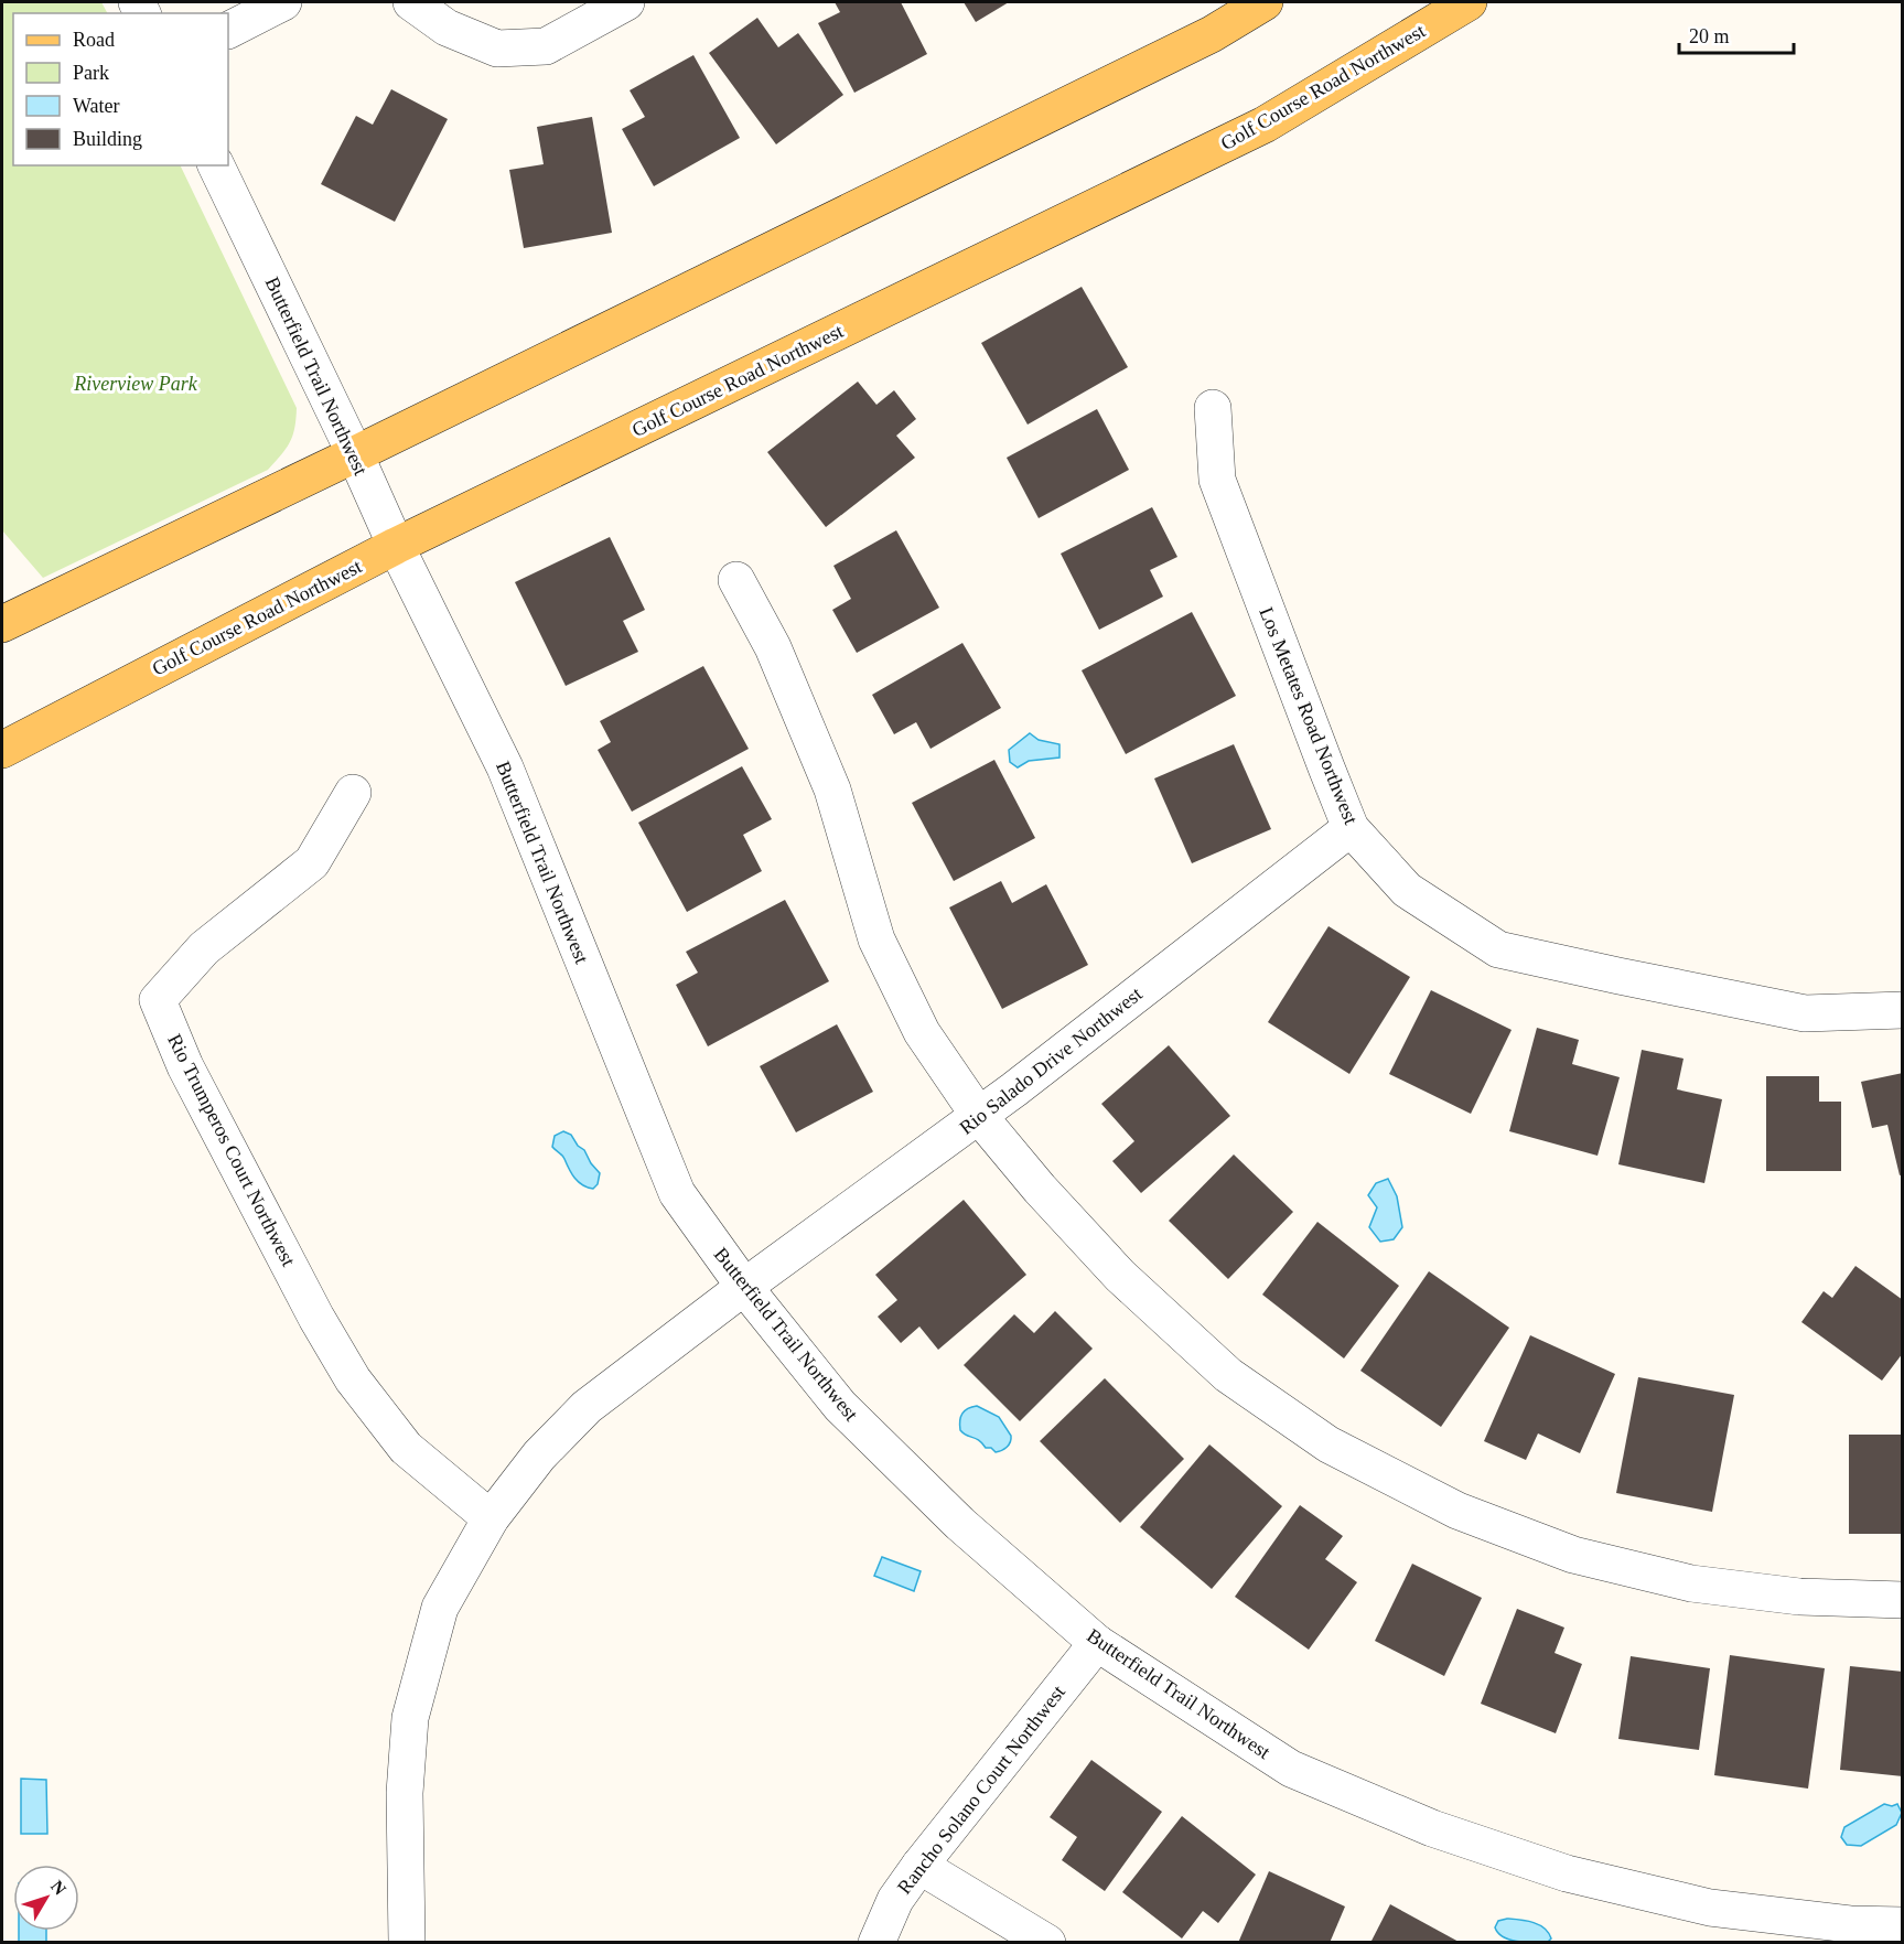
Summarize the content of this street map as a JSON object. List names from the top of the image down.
{
  "streets": {
    "main road": ["Golf Course Road Northwest"],
    "street": [
      "Butterfield Trail Northwest",
      "Los Metates Road Northwest",
      "Rio Salado Drive Northwest",
      "Rio Trumperos Court Northwest",
      "Rancho Solano Court Northwest"
    ]
  },
  "crossings": [
    ["Golf Course Road Northwest", "Butterfield Trail Northwest"],
    ["Butterfield Trail Northwest", "Rio Salado Drive Northwest"],
    ["Butterfield Trail Northwest", "Rancho Solano Court Northwest"],
    ["Los Metates Road Northwest", "Rio Salado Drive Northwest"],
    ["Rio Salado Drive Northwest", "Rio Trumperos Court Northwest"]
  ],
  "parks": ["Riverview Park"],
  "legend": [
    "Road",
    "Park",
    "Water",
    "Building"
  ],
  "scale_bar": "20 m",
  "north": "top right"
}
